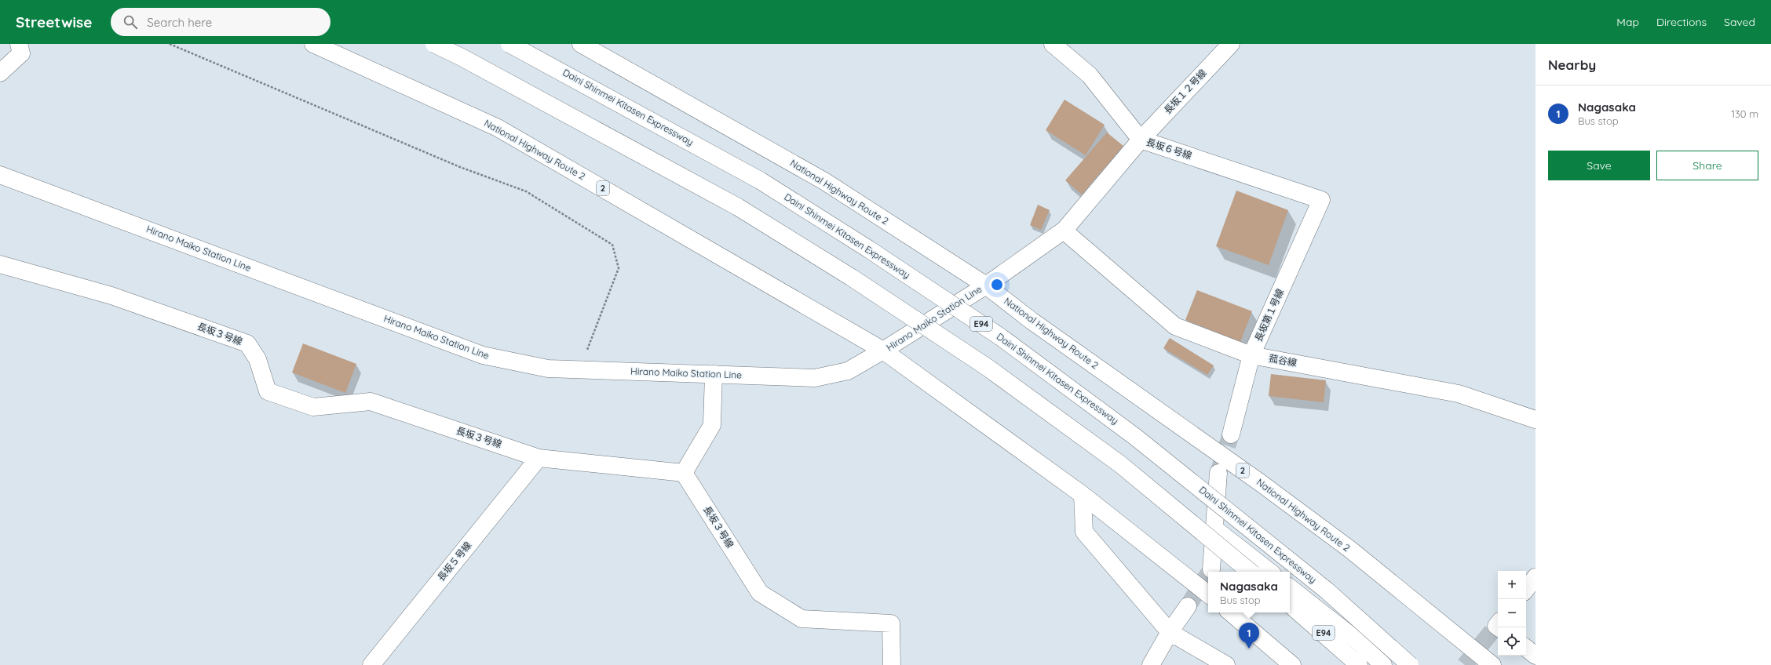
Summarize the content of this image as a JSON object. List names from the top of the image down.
{
  "streets": {
    "main road": [
      "長坂１２号線",
      "Daini Shinmei Kitasen Expressway",
      "長坂６号線",
      "National Highway Route 2",
      "2",
      "Hirano Maiko Station Line",
      "長坂第１号線",
      "E94",
      "長坂３号線",
      "菰谷線",
      "長坂５号線"
    ]
  },
  "crossings": [
    ["長坂１２号線", "長坂６号線"],
    ["長坂１２号線", "Hirano Maiko Station Line"],
    ["長坂１２号線", "菰谷線"],
    ["長坂６号線", "長坂第１号線"],
    ["National Highway Route 2", "Hirano Maiko Station Line"],
    ["Hirano Maiko Station Line", "菰谷線"],
    ["長坂第１号線", "菰谷線"],
    ["長坂３号線", "長坂５号線"]
  ],
  "page": {
    "header": "Streetwise",
    "search": "Search here",
    "nav": ["Map", "Directions", "Saved"],
    "heading": "Nearby",
    "list": [
      {
        "mark": "1",
        "name": "Nagasaka",
        "note": "Bus stop",
        "value": "130 m"
      }
    ],
    "buttons": ["Save", "Share"],
    "map_buttons": ["+", "−"],
    "popup": ["Nagasaka", "Bus stop"],
    "pins": "1"
  }
}
